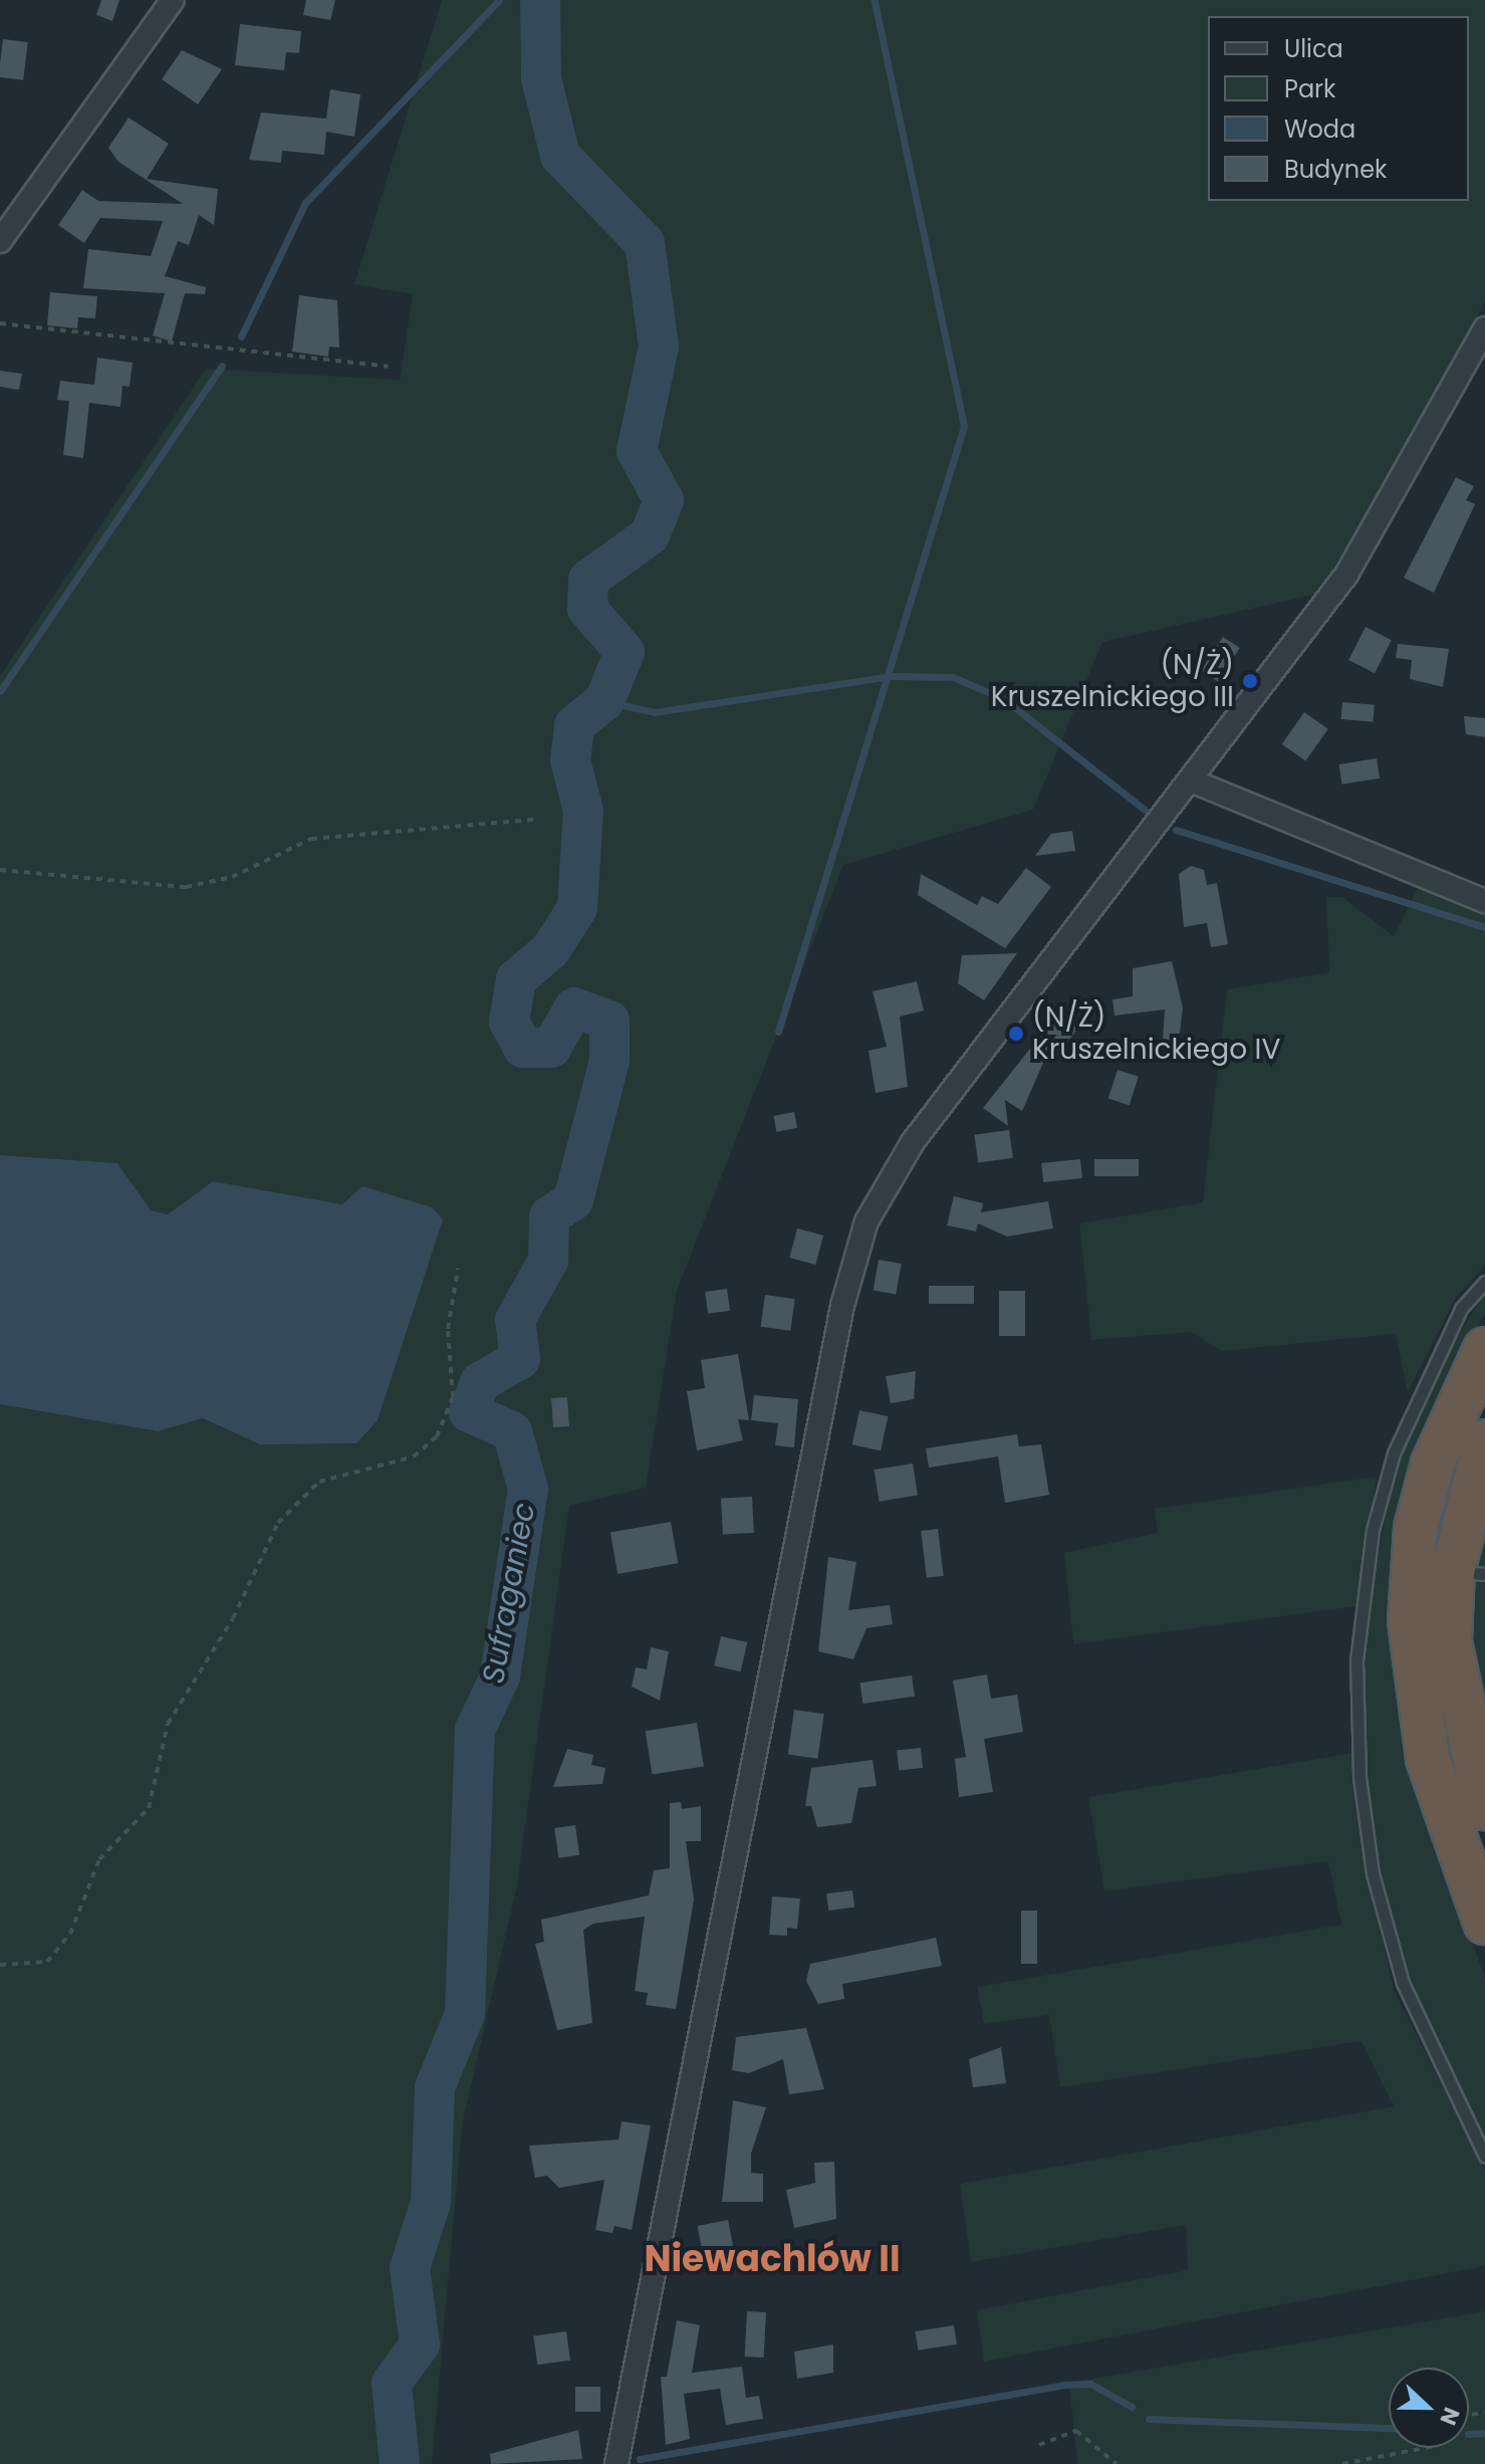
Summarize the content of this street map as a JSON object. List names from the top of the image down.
{
  "districts": ["Niewachlów II"],
  "water": ["Sufraganiec"],
  "places": ["(N/Ż) Kruszelnickiego III", "(N/Ż) Kruszelnickiego IV"],
  "legend": [
    "Ulica",
    "Park",
    "Woda",
    "Budynek"
  ],
  "north": "right"
}
